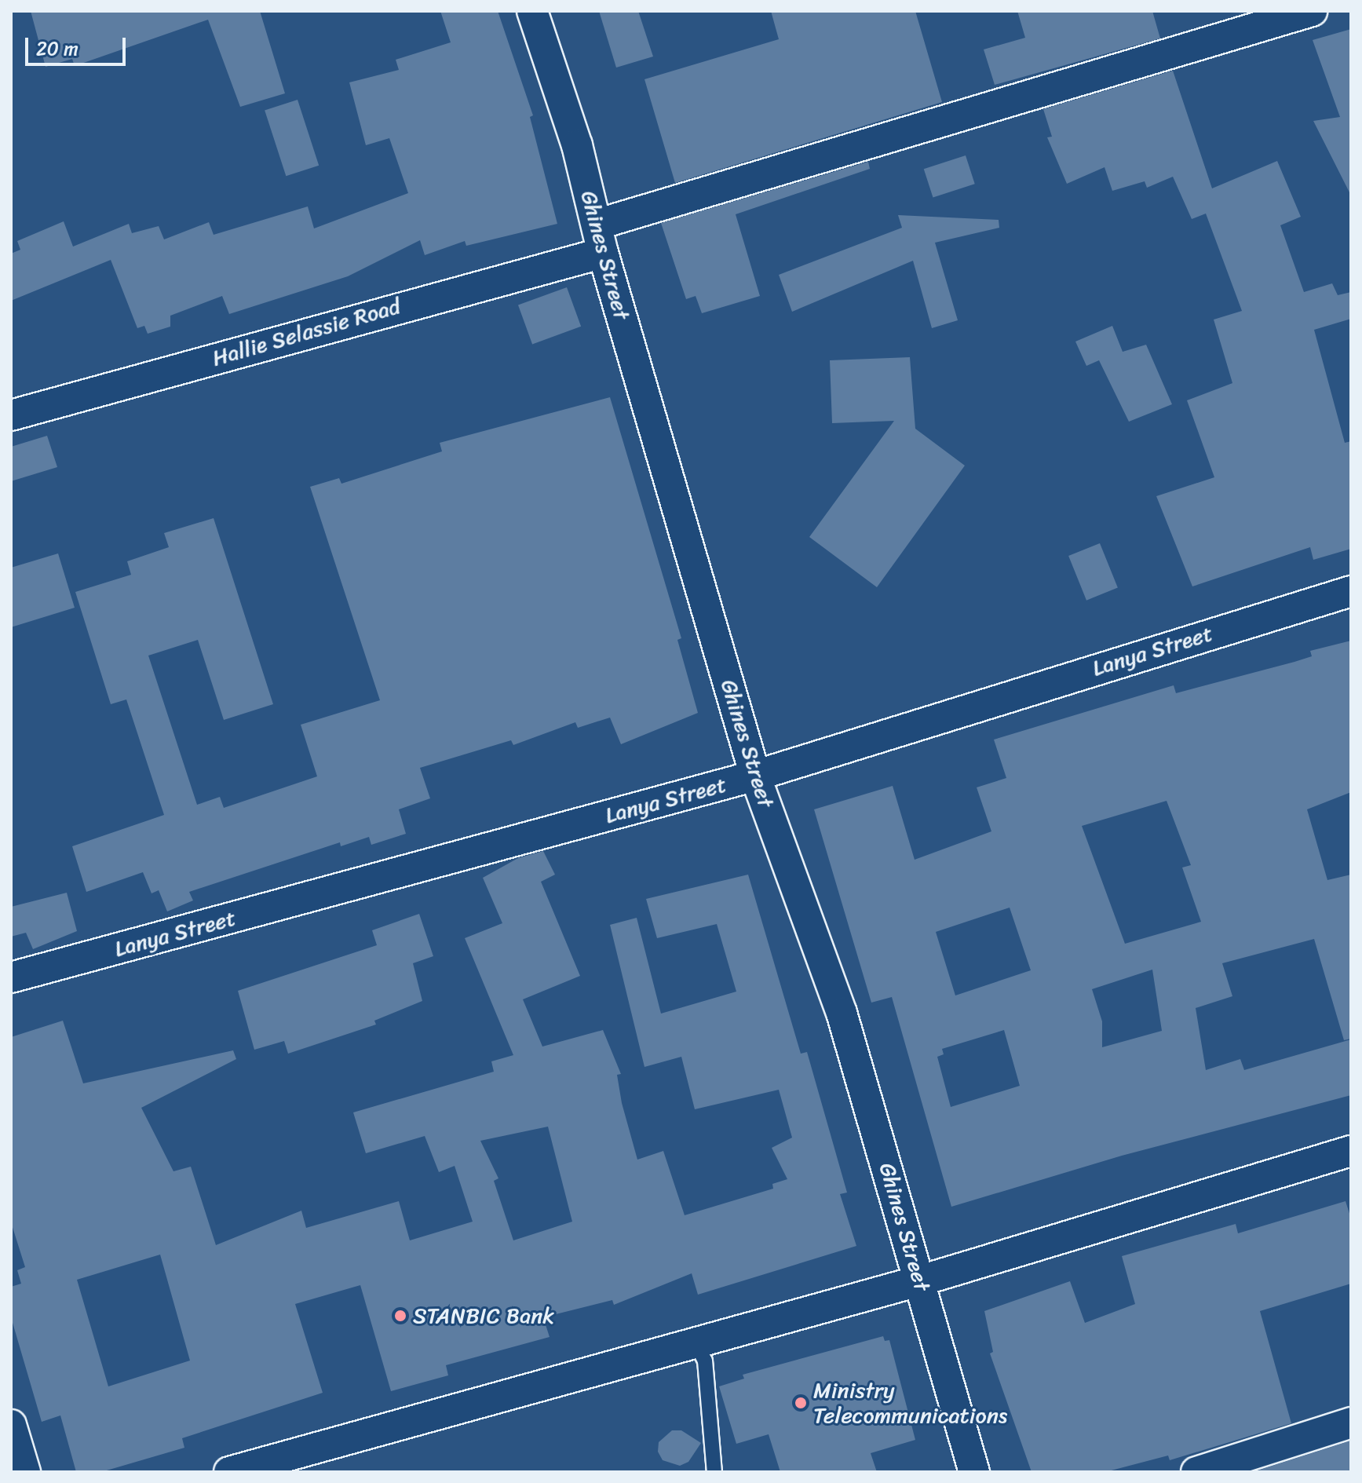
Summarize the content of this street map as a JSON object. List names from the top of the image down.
{
  "streets": {
    "street": ["Ghines Street", "Hallie Selassie Road", "Lanya Street"]
  },
  "crossings": [
    ["Ghines Street", "Hallie Selassie Road"],
    ["Ghines Street", "Lanya Street"]
  ],
  "places": ["STANBIC Bank", "Ministry Telecommunications"],
  "scale_bar": "20 m"
}
